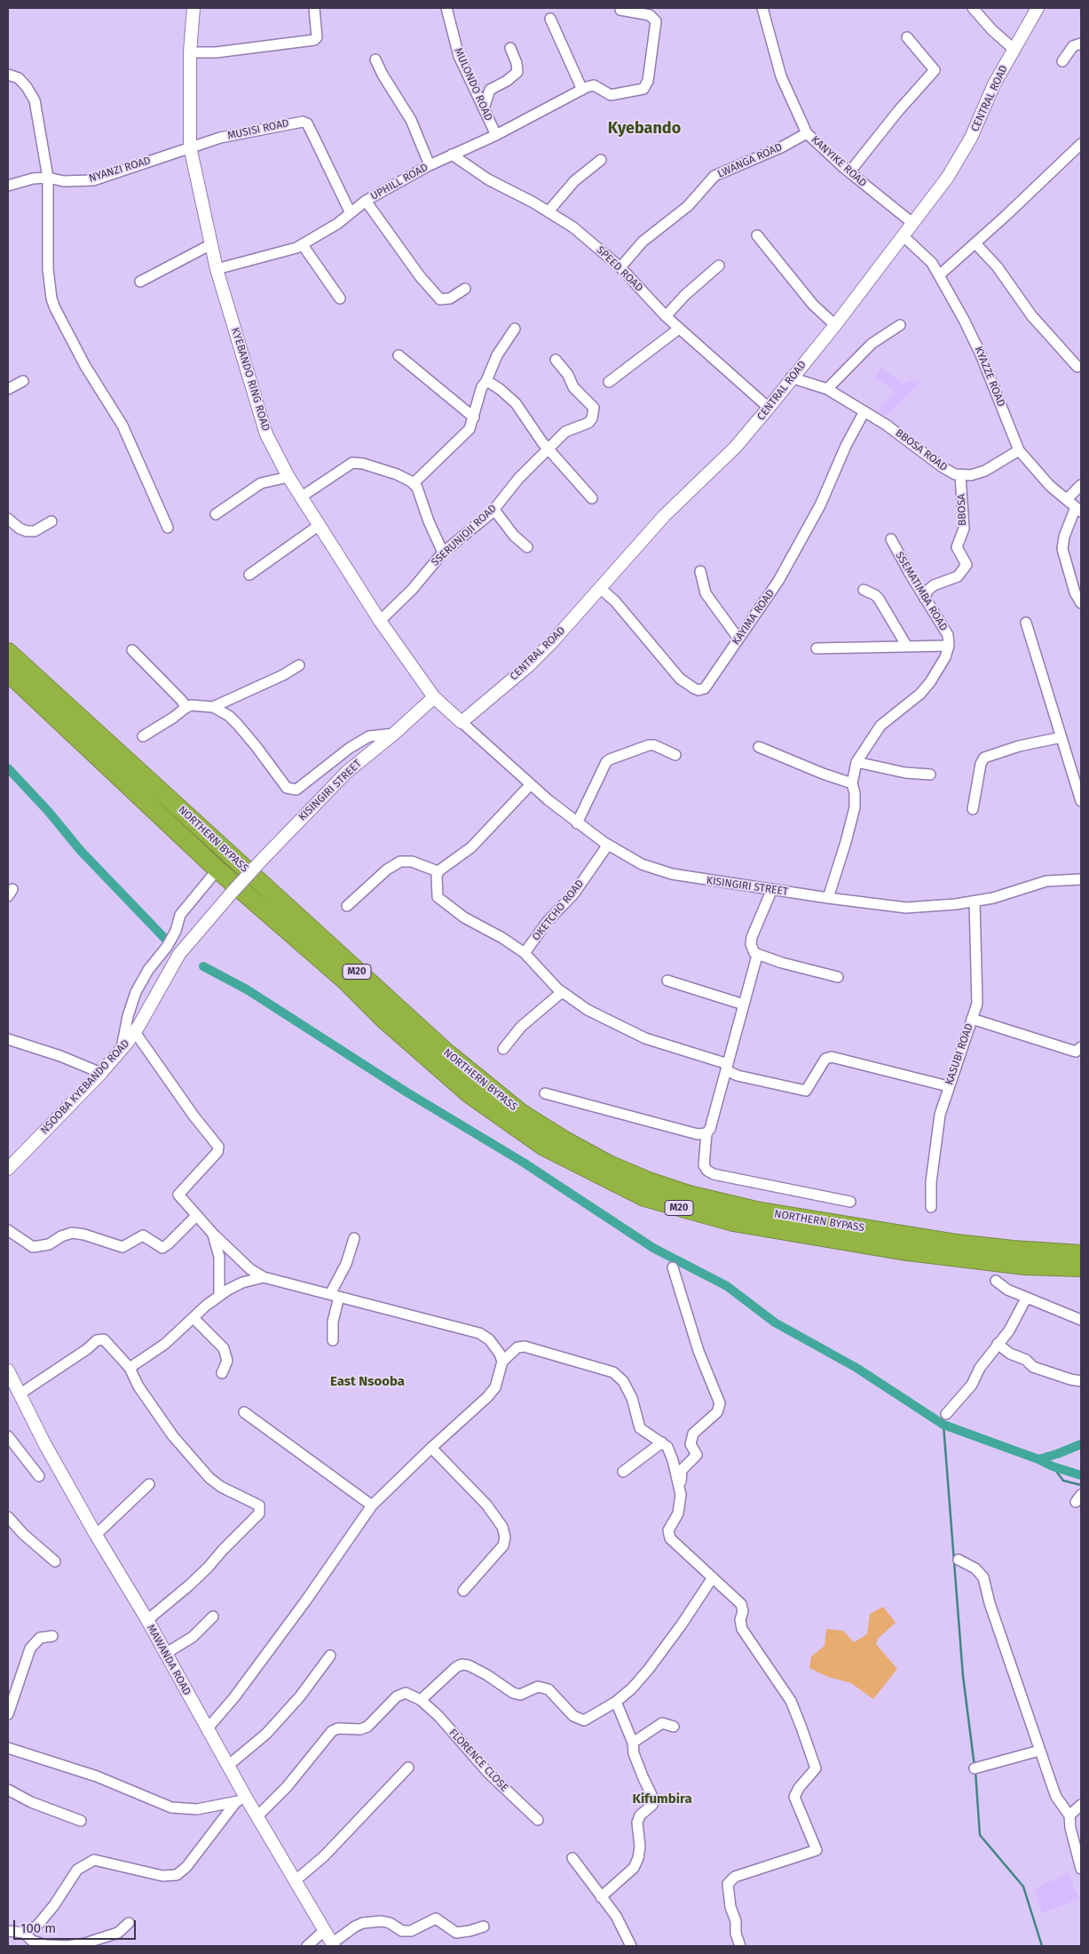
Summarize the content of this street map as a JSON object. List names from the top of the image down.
{
  "streets": {
    "highway": ["NORTHERN BYPASS", "M20"],
    "street": [
      "MULONDO ROAD",
      "CENTRAL ROAD",
      "MUSISI ROAD",
      "LWANGA ROAD",
      "KANYIKE ROAD",
      "NYANZI ROAD",
      "UPHILL ROAD",
      "SPEED ROAD",
      "KYAZZE ROAD",
      "KYEBANDO RING ROAD",
      "BBOSA ROAD",
      "BBOSA",
      "SSERUNJOJI ROAD",
      "SSEMATIMBA ROAD",
      "KAYIMA ROAD",
      "KISINGIRI STREET",
      "OKETCHO ROAD",
      "KASUBI ROAD",
      "NSOOBA KYEBANDO ROAD",
      "MAWANDA ROAD",
      "FLORENCE CLOSE"
    ]
  },
  "crossings": [
    ["MULONDO ROAD", "UPHILL ROAD"],
    ["CENTRAL ROAD", "KANYIKE ROAD"],
    ["CENTRAL ROAD", "SPEED ROAD"],
    ["CENTRAL ROAD", "KYAZZE ROAD"],
    ["CENTRAL ROAD", "KYEBANDO RING ROAD"],
    ["CENTRAL ROAD", "BBOSA ROAD"],
    ["CENTRAL ROAD", "KAYIMA ROAD"],
    ["CENTRAL ROAD", "KISINGIRI STREET"],
    ["MUSISI ROAD", "NYANZI ROAD"],
    ["MUSISI ROAD", "UPHILL ROAD"],
    ["MUSISI ROAD", "KYEBANDO RING ROAD"],
    ["LWANGA ROAD", "KANYIKE ROAD"],
    ["LWANGA ROAD", "SPEED ROAD"],
    ["NYANZI ROAD", "KYEBANDO RING ROAD"],
    ["UPHILL ROAD", "SPEED ROAD"],
    ["UPHILL ROAD", "KYEBANDO RING ROAD"],
    ["KYAZZE ROAD", "BBOSA ROAD"],
    ["KYEBANDO RING ROAD", "SSERUNJOJI ROAD"],
    ["KYEBANDO RING ROAD", "KISINGIRI STREET"],
    ["BBOSA ROAD", "BBOSA"],
    ["BBOSA ROAD", "KAYIMA ROAD"],
    ["BBOSA", "SSEMATIMBA ROAD"],
    ["SSEMATIMBA ROAD", "KISINGIRI STREET"],
    ["KISINGIRI STREET", "OKETCHO ROAD"],
    ["KISINGIRI STREET", "KASUBI ROAD"],
    ["KISINGIRI STREET", "NSOOBA KYEBANDO ROAD"]
  ],
  "districts": ["Kyebando", "East Nsooba", "Kifumbira"],
  "scale_bar": "100 m"
}
